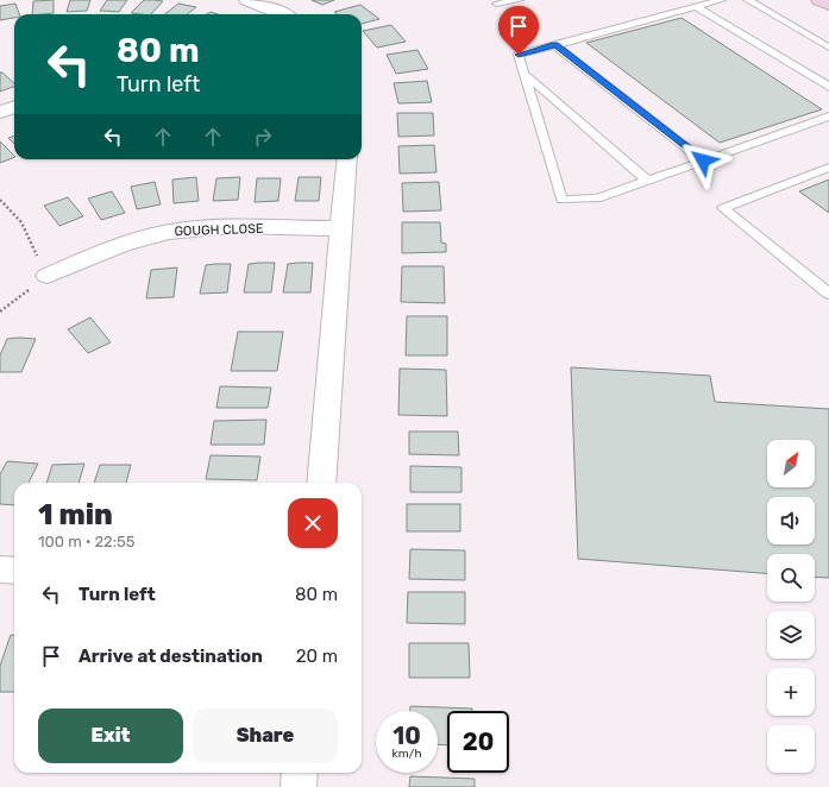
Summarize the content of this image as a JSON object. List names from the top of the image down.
{
  "streets": {
    "street": ["GOUGH CLOSE"]
  },
  "north": "top right",
  "page": {
    "turn": ["80 m", "Turn left"],
    "map_buttons": ["+", "−"],
    "heading": ["1 min", "100 m · 22:55"],
    "list": [
      {
        "name": "Turn left",
        "value": "80 m"
      },
      {
        "name": "Arrive at destination",
        "value": "20 m"
      }
    ],
    "buttons": ["Exit", "Share"],
    "speed": "10 km/h",
    "limit": "20"
  }
}
